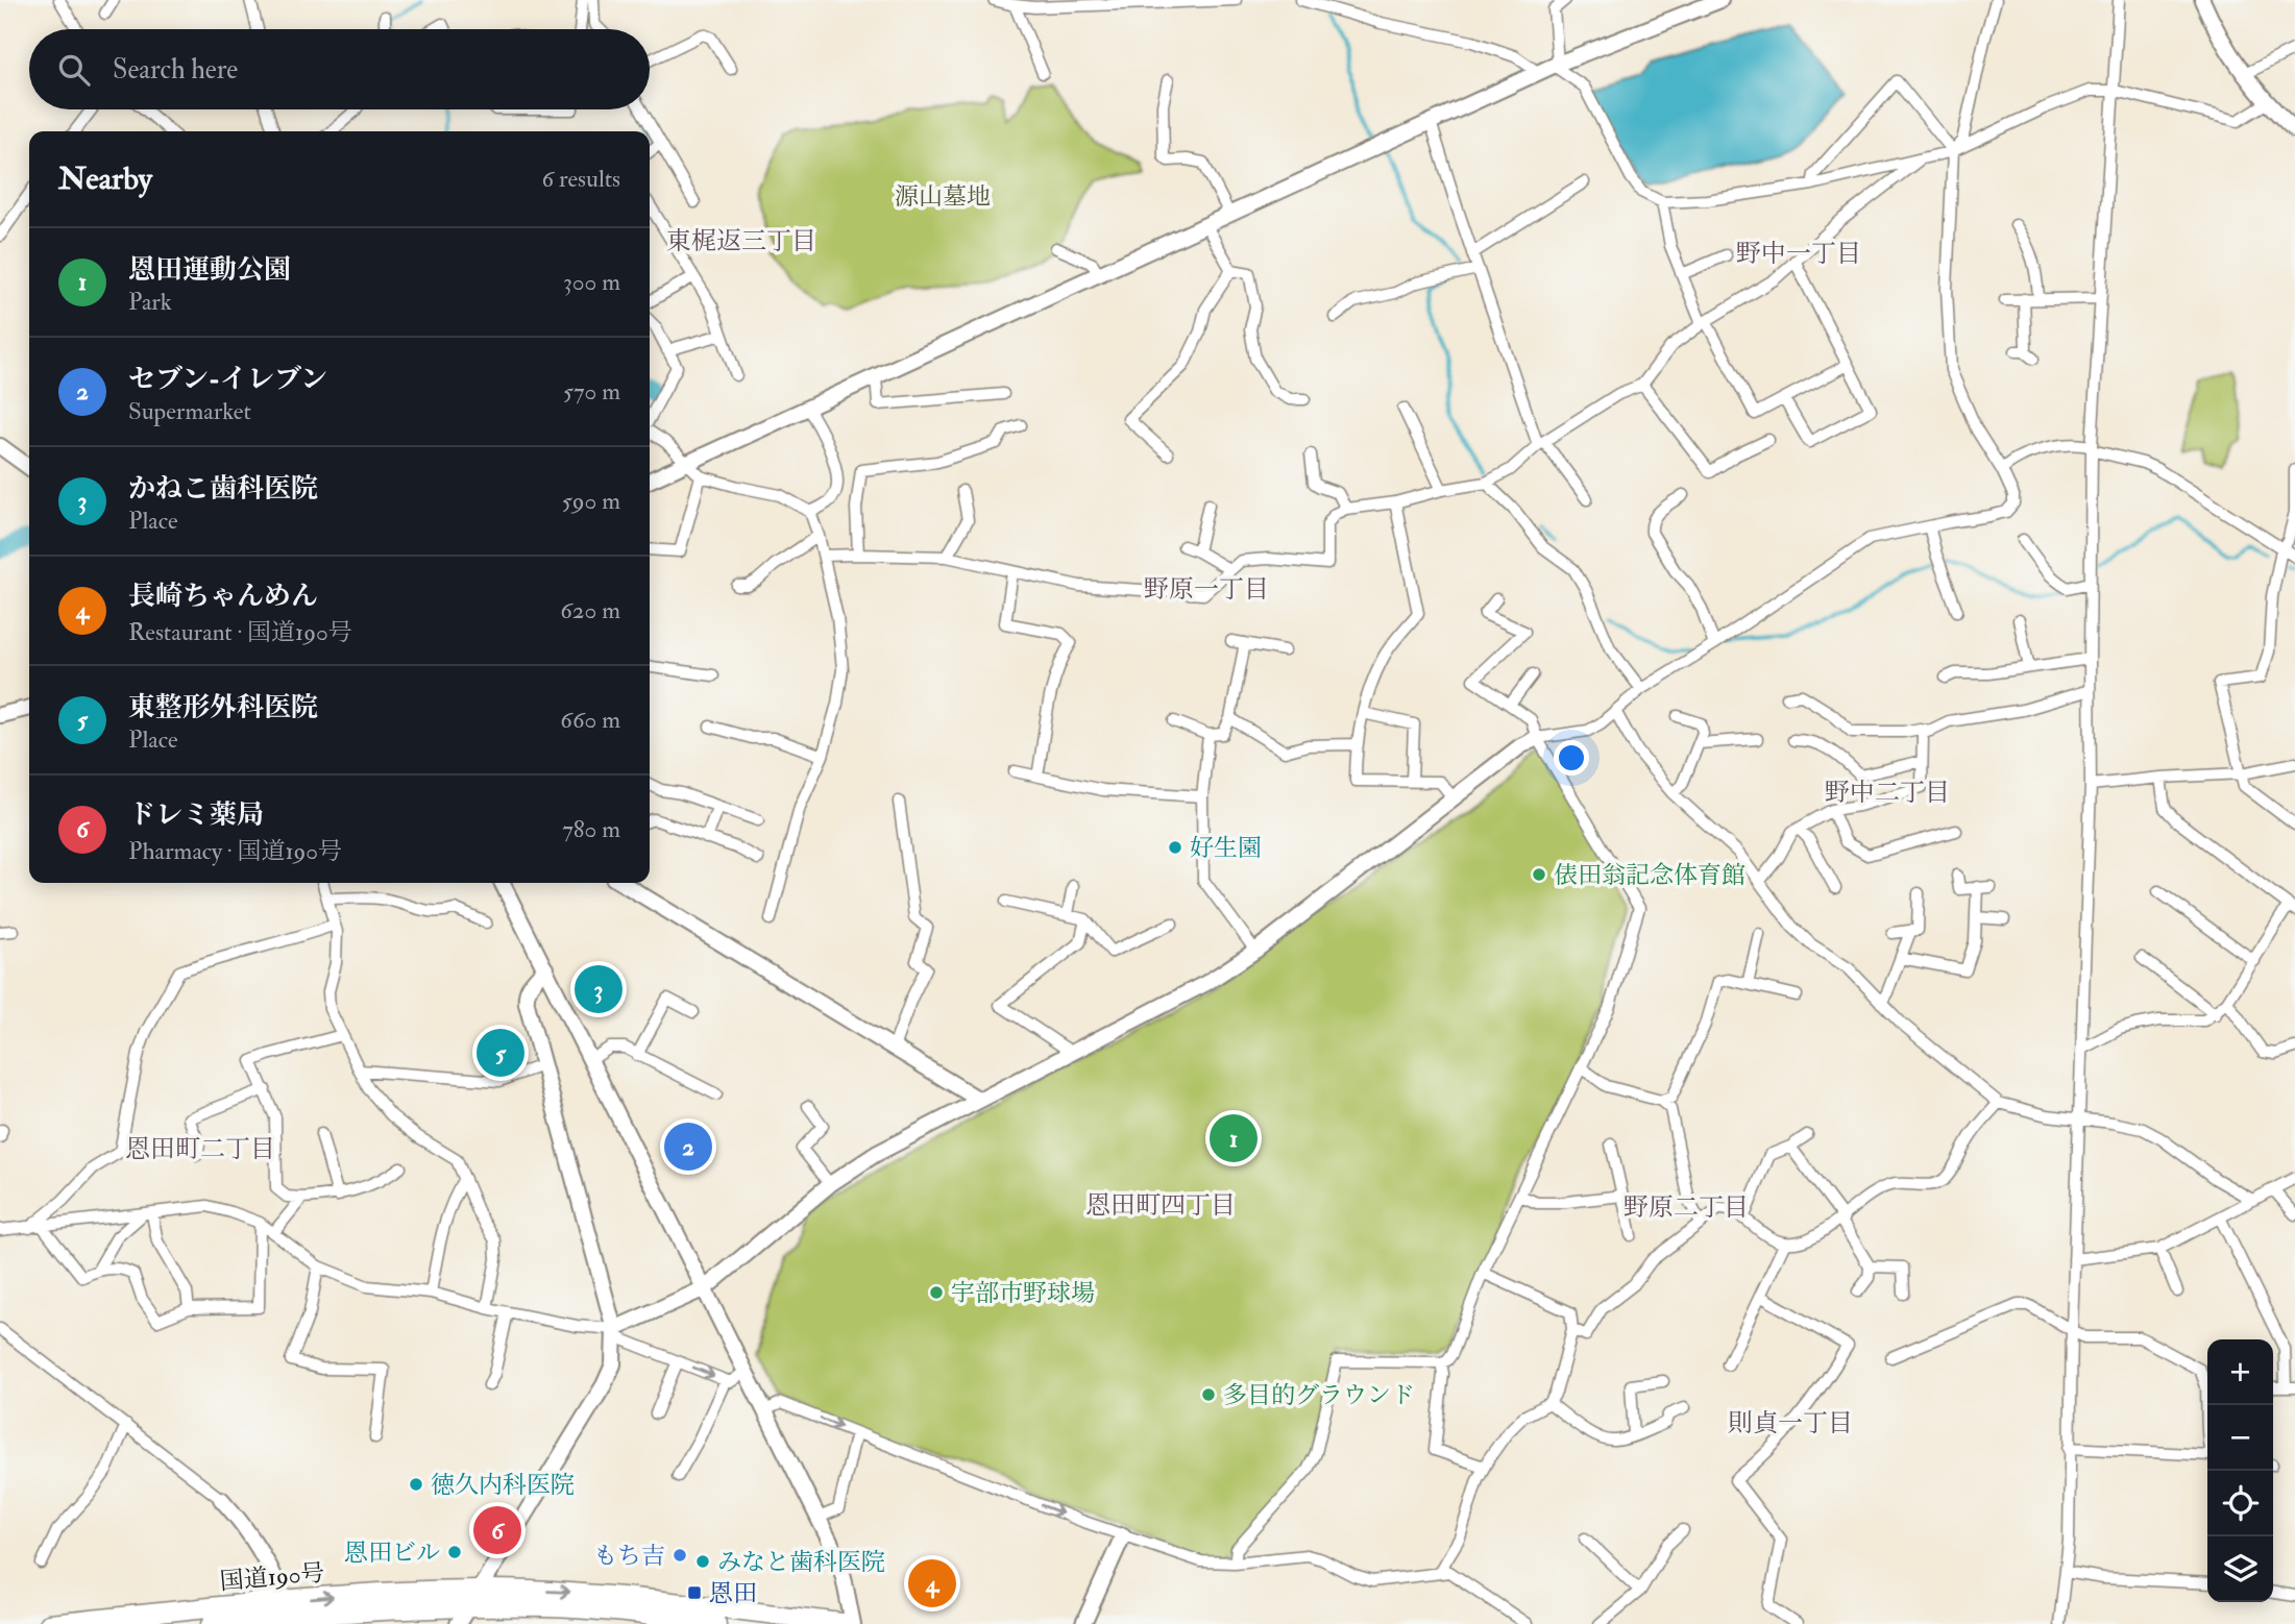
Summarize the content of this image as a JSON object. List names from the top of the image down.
{
  "streets": {
    "highway": ["国道190号"]
  },
  "districts": [
    "東梶返三丁目",
    "野中一丁目",
    "野原一丁目",
    "野中二丁目",
    "恩田町二丁目",
    "恩田町四丁目",
    "野原二丁目",
    "則貞一丁目"
  ],
  "parks": ["源山墓地"],
  "places": {
    "other": [
      "好生園",
      "俵田翁記念体育館",
      "宇部市野球場",
      "多目的グラウンド",
      "徳久内科医院",
      "恩田ビル",
      "もち吉",
      "みなと歯科医院"
    ],
    "transit": ["恩田"]
  },
  "page": {
    "search": "Search here",
    "heading": ["Nearby", "6 results"],
    "list": [
      {
        "mark": "1",
        "name": "恩田運動公園",
        "note": "Park",
        "value": "300 m"
      },
      {
        "mark": "2",
        "name": "セブン-イレブン",
        "note": "Supermarket",
        "value": "570 m"
      },
      {
        "mark": "3",
        "name": "かねこ歯科医院",
        "note": "Place",
        "value": "590 m"
      },
      {
        "mark": "4",
        "name": "長崎ちゃんめん",
        "note": "Restaurant · 国道190号",
        "value": "620 m"
      },
      {
        "mark": "5",
        "name": "東整形外科医院",
        "note": "Place",
        "value": "660 m"
      },
      {
        "mark": "6",
        "name": "ドレミ薬局",
        "note": "Pharmacy · 国道190号",
        "value": "780 m"
      }
    ],
    "pins": [
      "3",
      "5",
      "1",
      "2",
      "6",
      "4"
    ],
    "map_buttons": ["+", "−"]
  }
}
